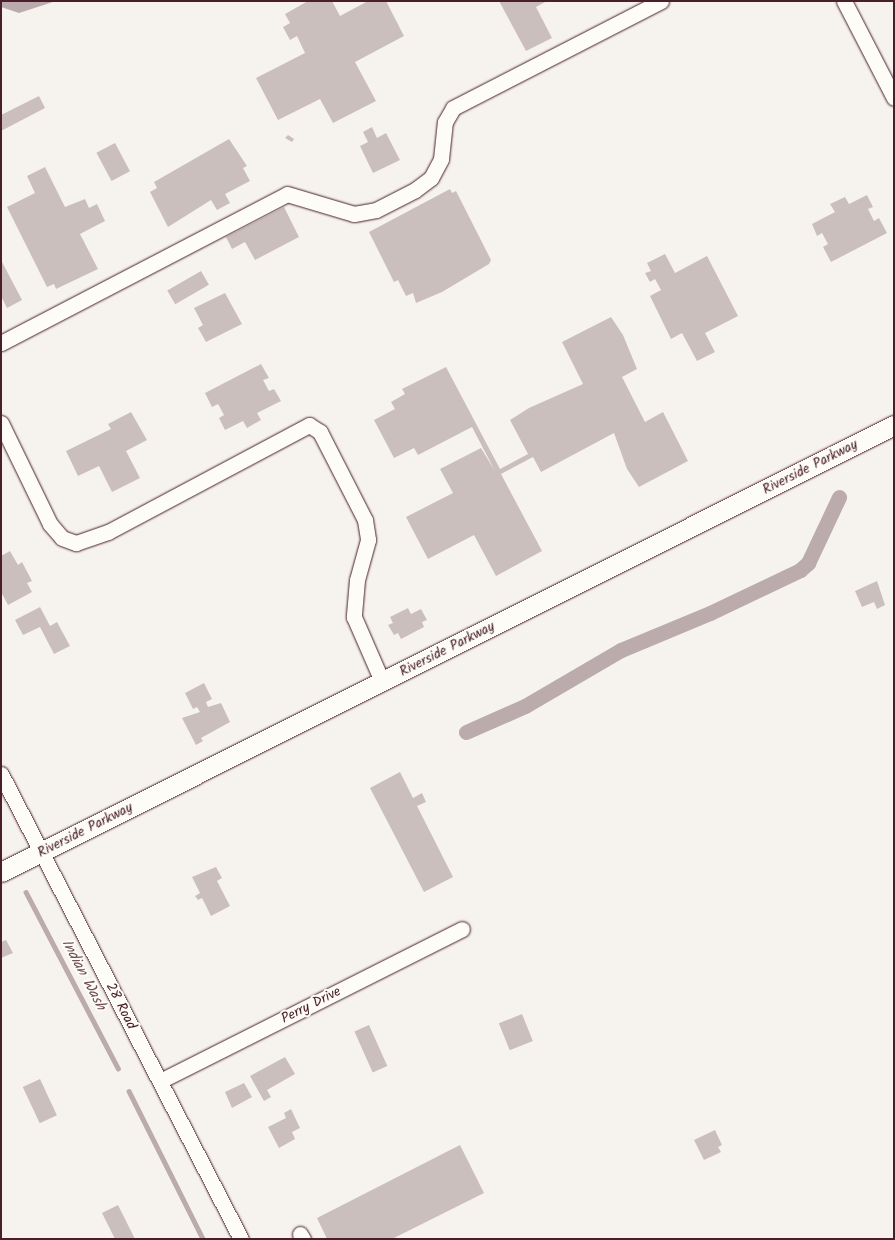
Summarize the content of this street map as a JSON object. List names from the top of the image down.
{
  "streets": {
    "main road": ["Riverside Parkway"],
    "street": ["Perry Drive", "28 Road"]
  },
  "crossings": [
    ["Riverside Parkway", "28 Road"],
    ["Perry Drive", "28 Road"]
  ],
  "water": ["Indian Wash"]
}
